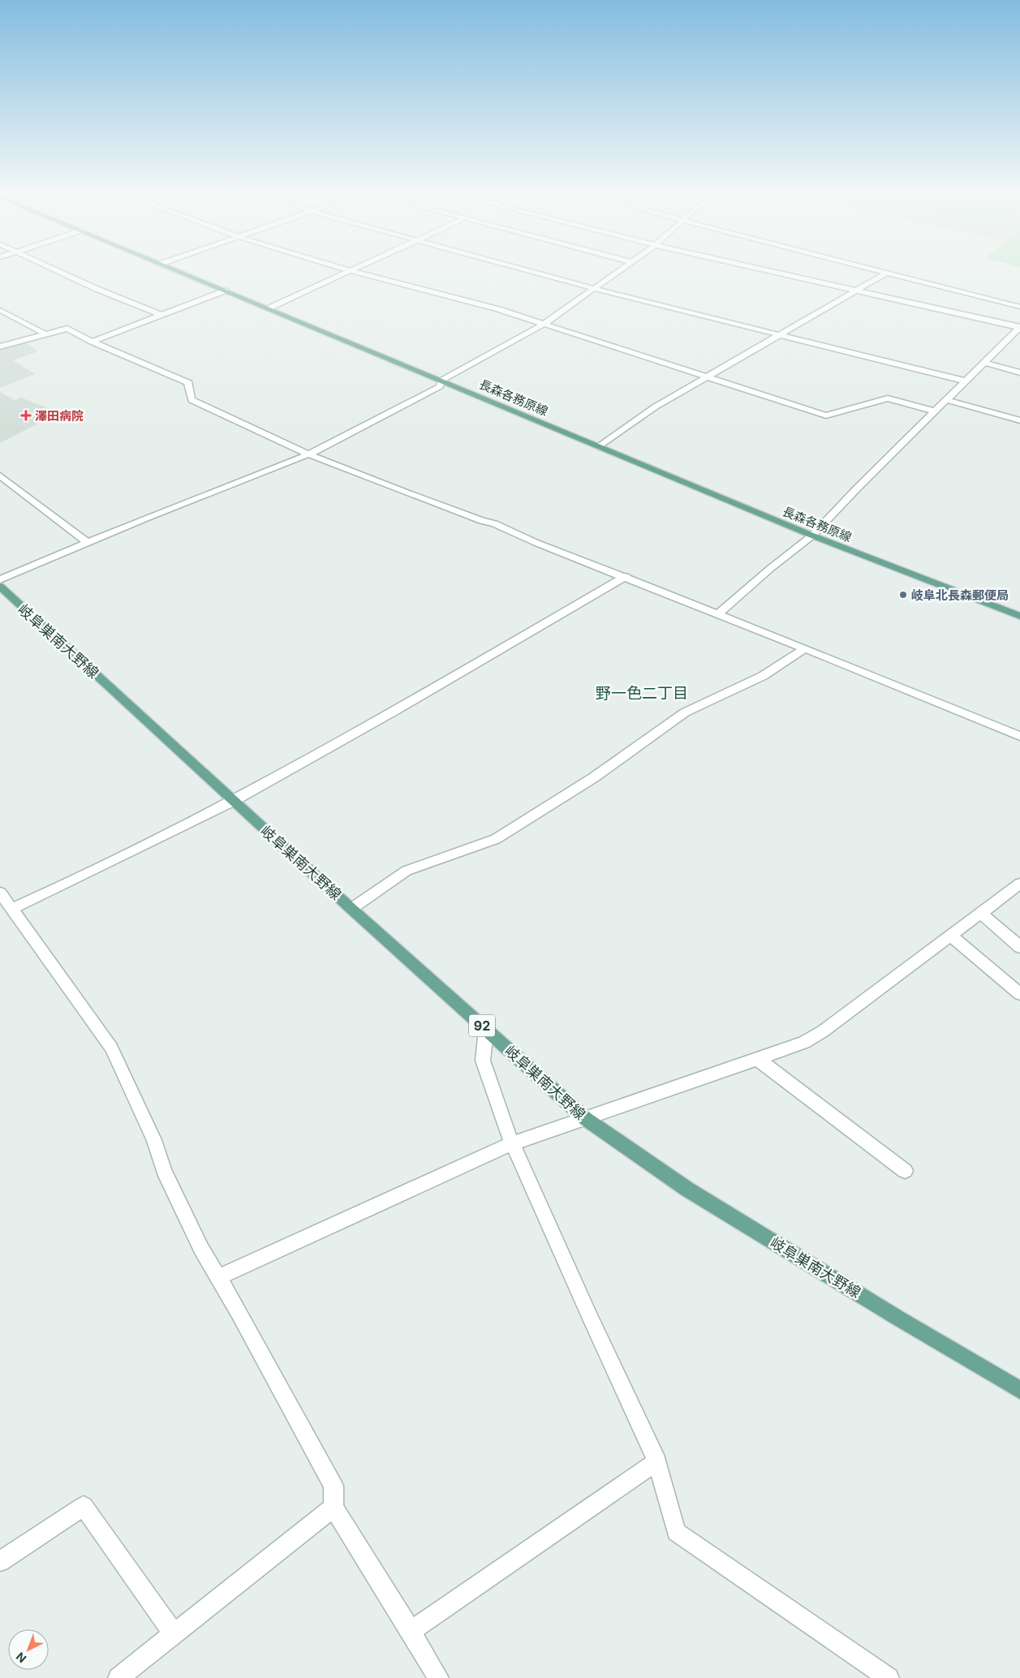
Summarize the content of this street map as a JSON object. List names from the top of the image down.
{
  "streets": {
    "main road": ["長森各務原線", "岐阜巣南大野線", "92"]
  },
  "districts": ["野一色二丁目"],
  "places": {
    "health": ["澤田病院"],
    "other": ["岐阜北長森郵便局"]
  },
  "north": "bottom left"
}
